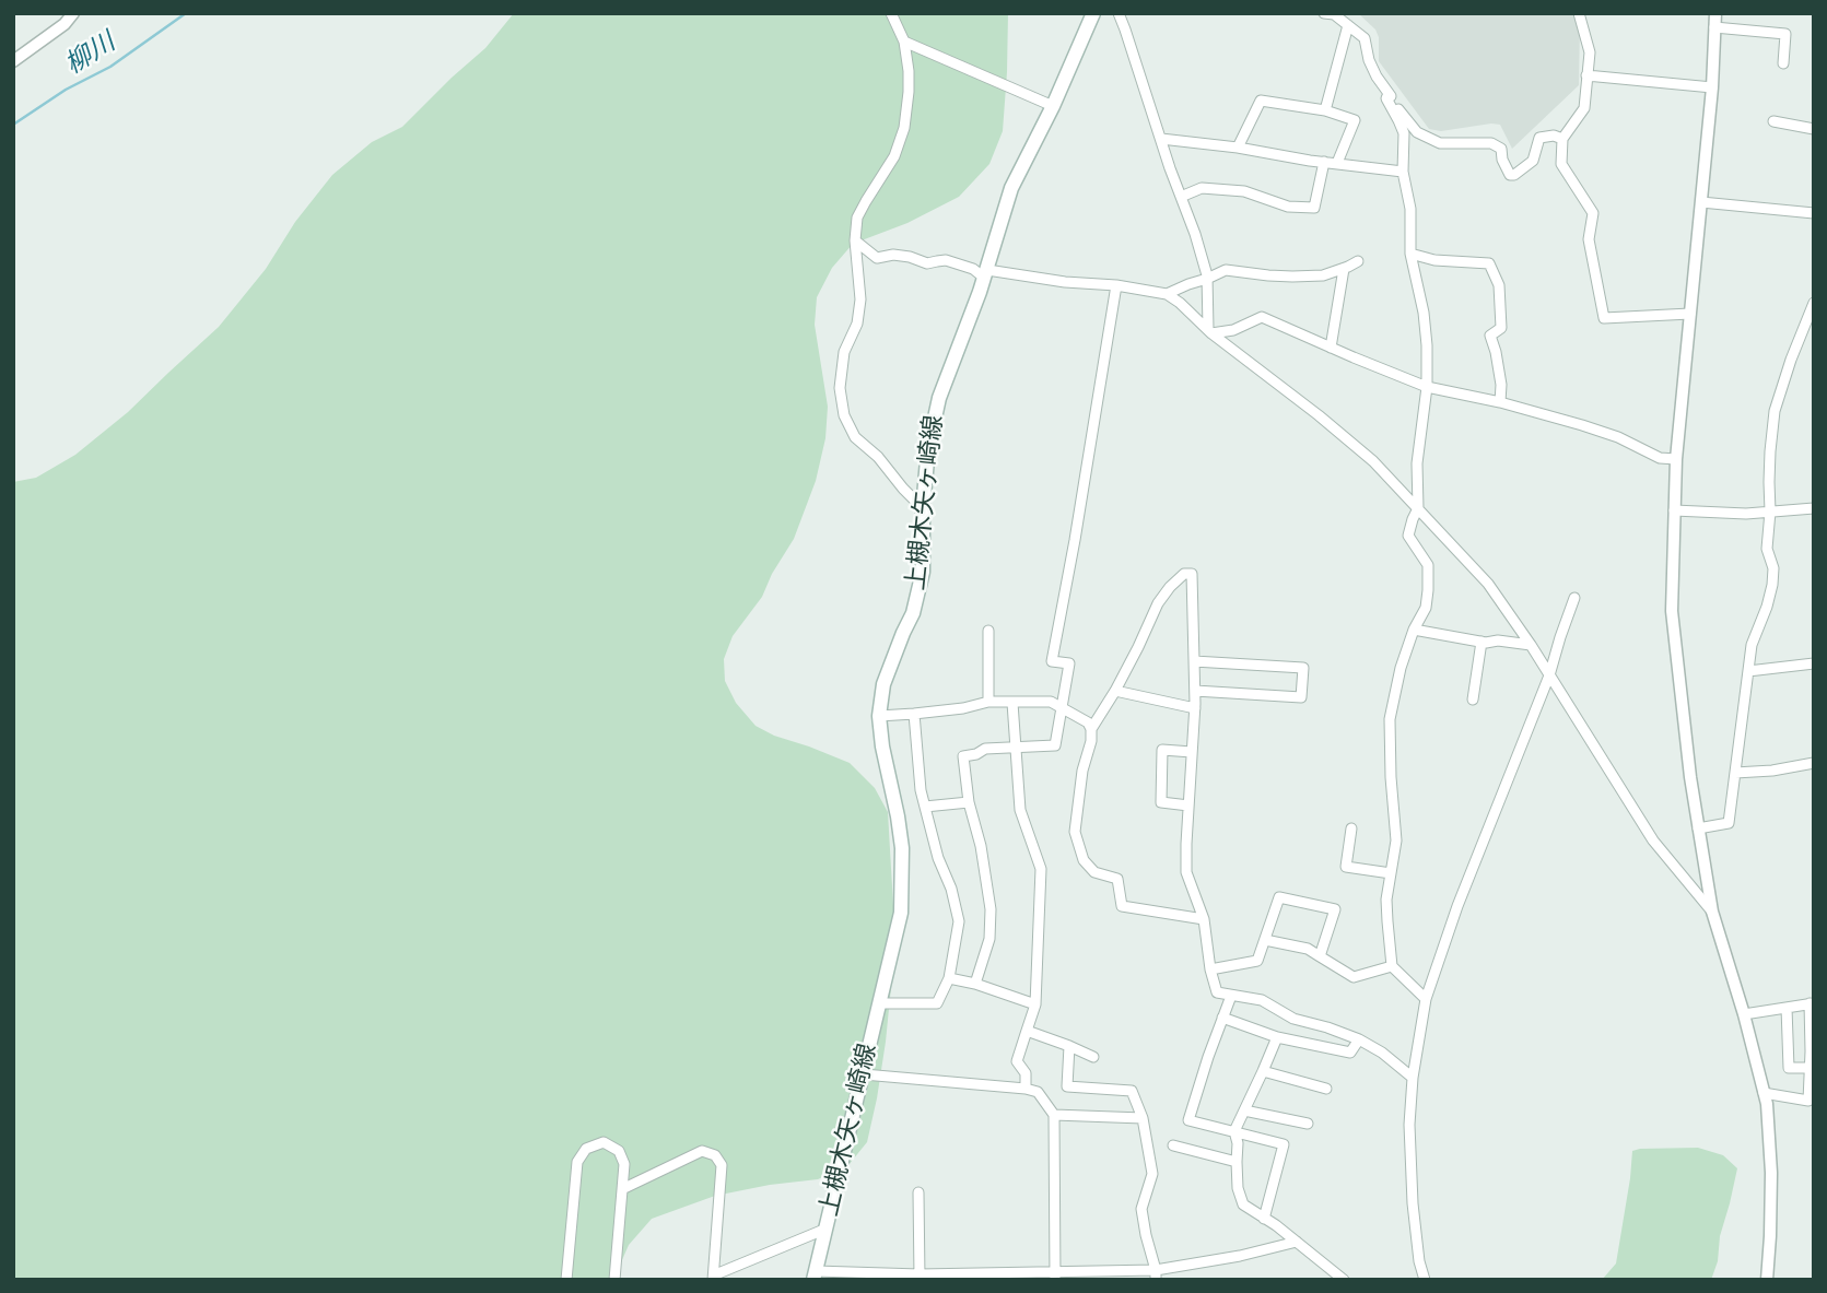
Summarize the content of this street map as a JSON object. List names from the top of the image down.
{
  "streets": {
    "main road": ["上槻木矢ヶ崎線"]
  },
  "water": ["柳川"]
}
